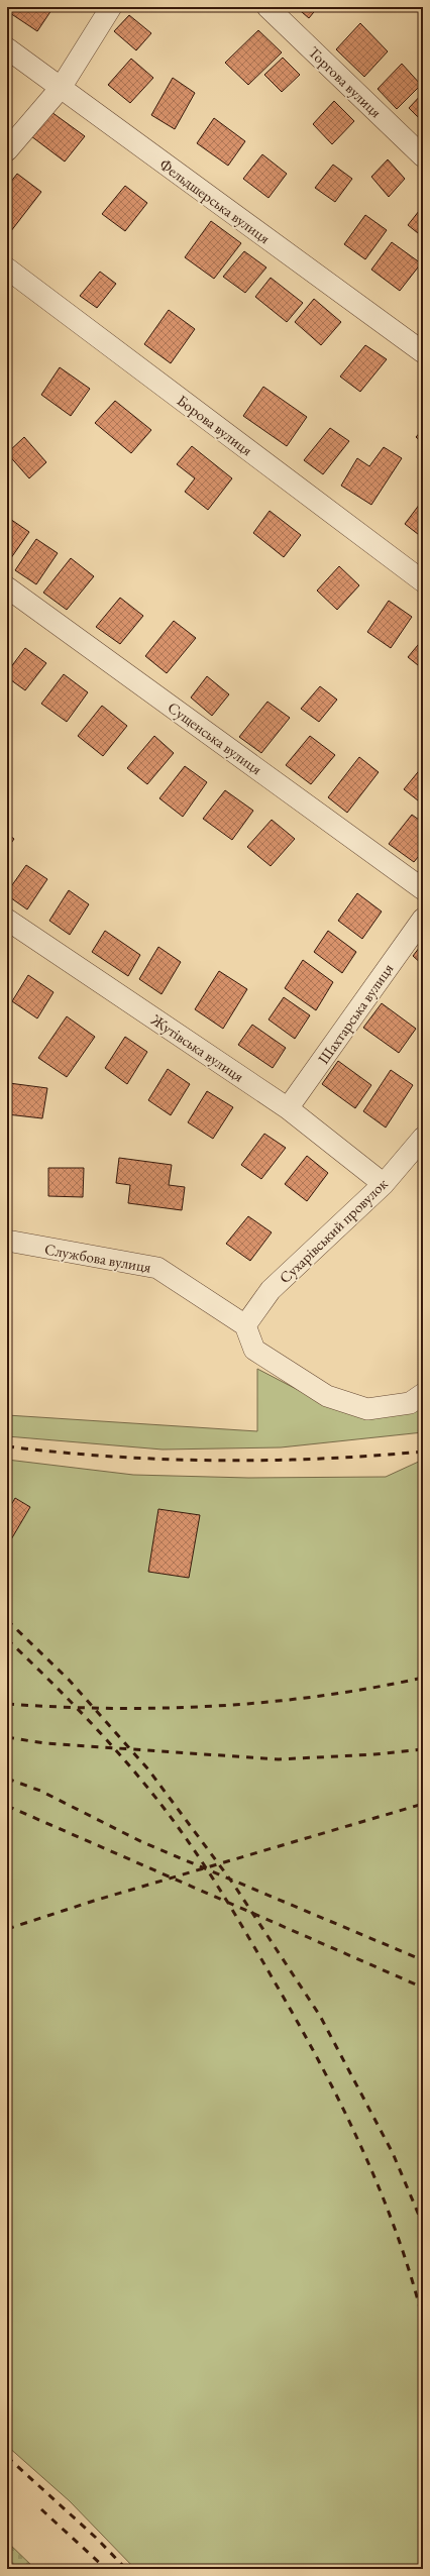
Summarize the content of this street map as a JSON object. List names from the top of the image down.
{
  "streets": {
    "street": [
      "Торгова вулиця",
      "Фельдшерська вулиця",
      "Борова вулиця",
      "Сущенська вулиця",
      "Шахтарська вулиця",
      "Жутівська вулиця",
      "Сухарівський провулок",
      "Службова вулиця"
    ]
  },
  "crossings": [
    ["Шахтарська вулиця", "Жутівська вулиця"],
    ["Жутівська вулиця", "Сухарівський провулок"],
    ["Сухарівський провулок", "Службова вулиця"]
  ]
}
